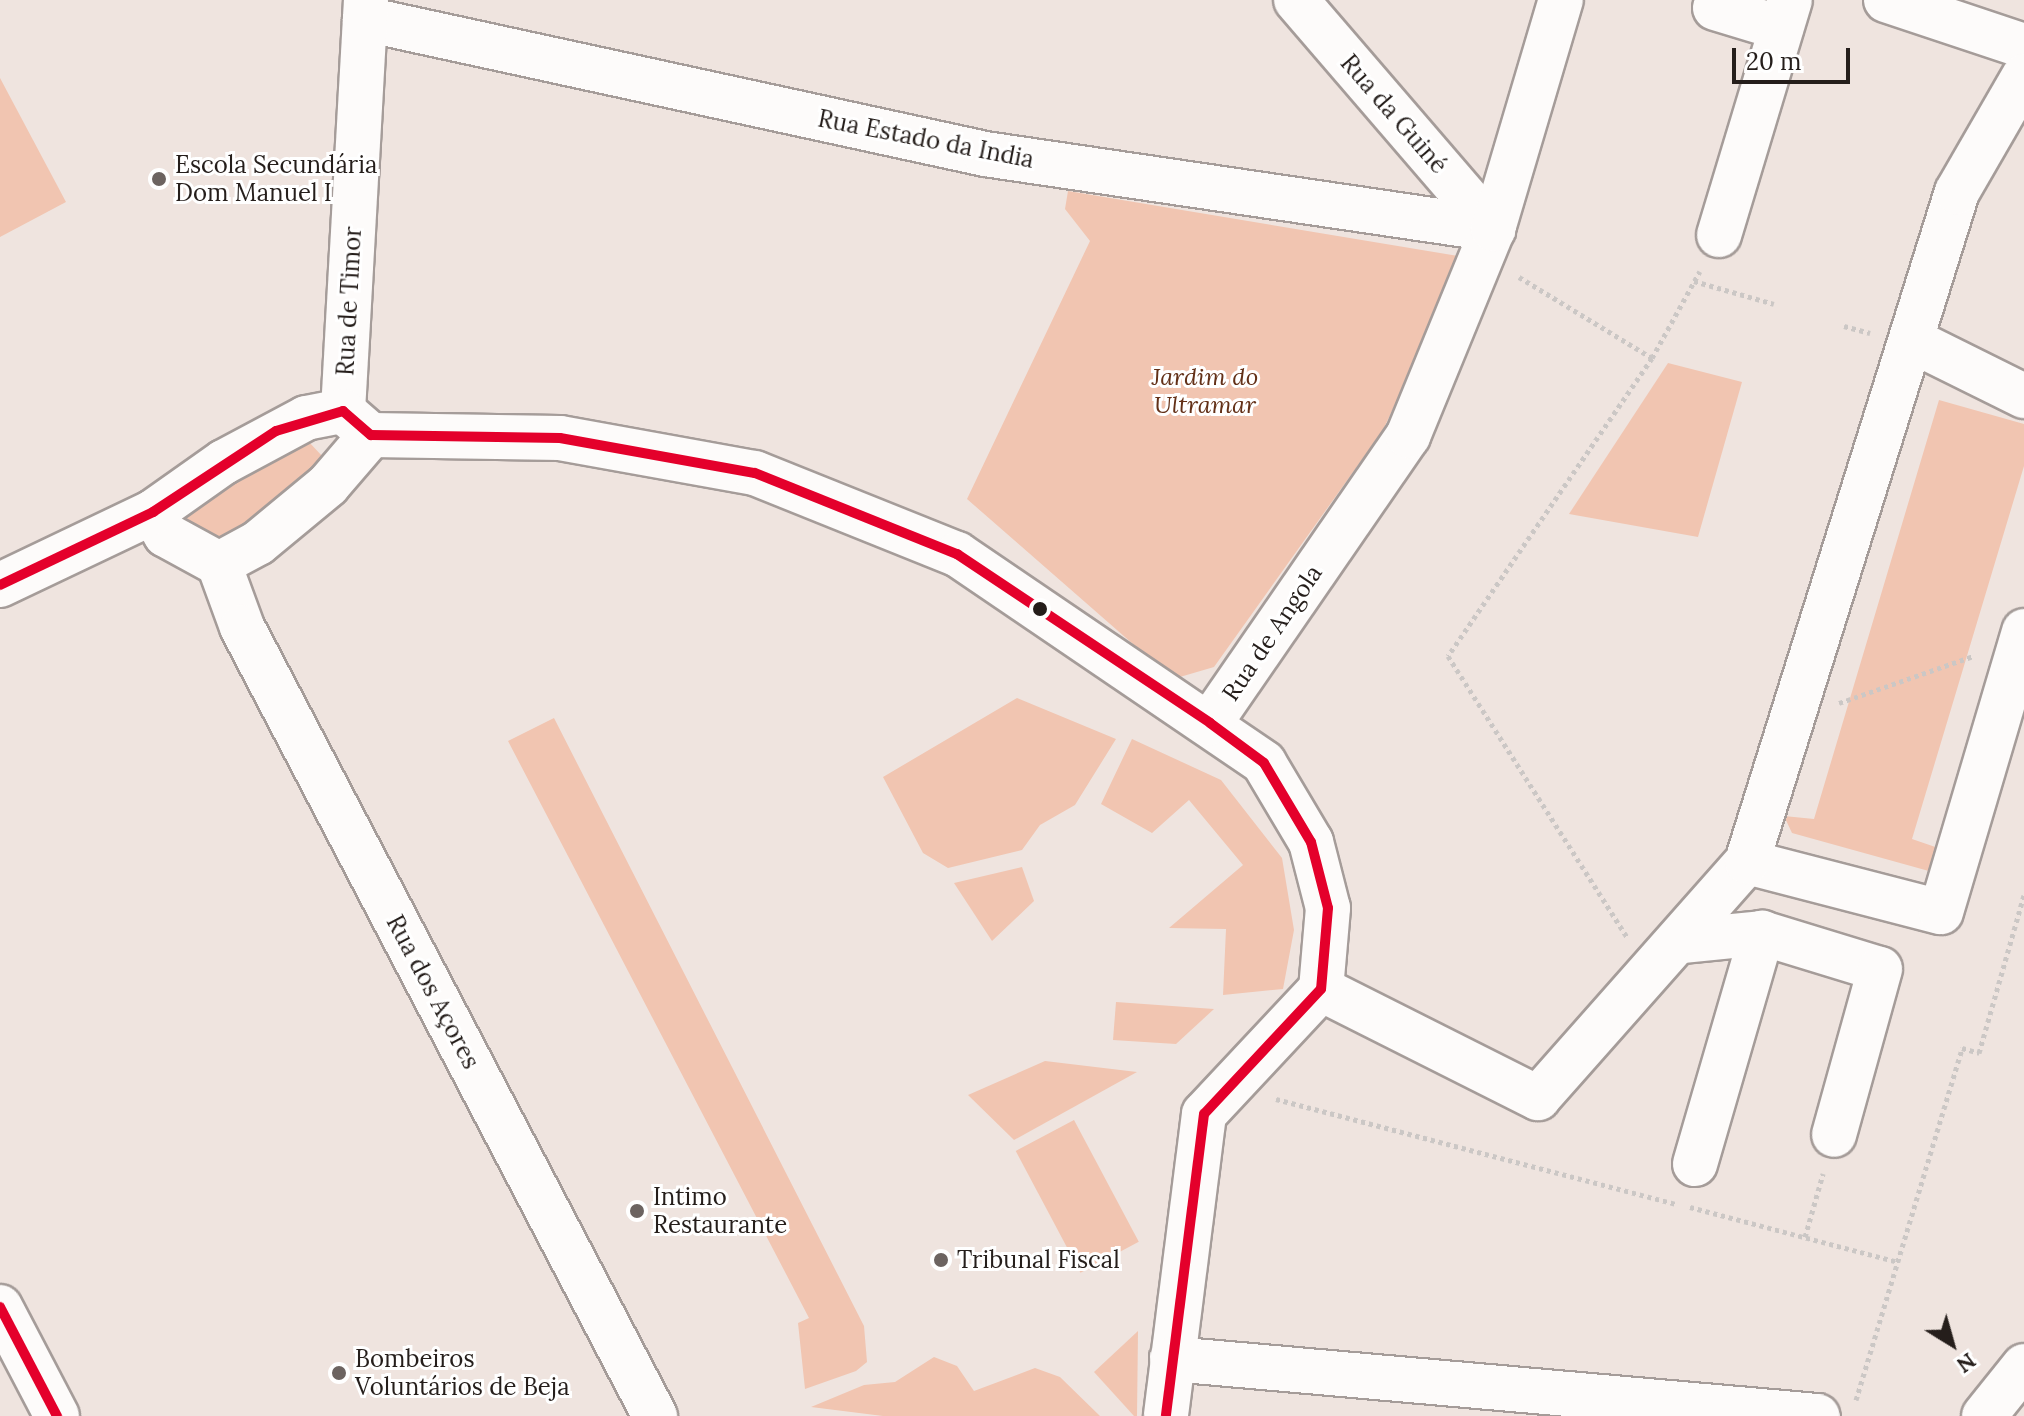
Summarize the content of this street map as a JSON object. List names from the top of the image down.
{
  "streets": {
    "street": [
      "Rua da Guiné",
      "Rua Estado da India",
      "Rua de Timor",
      "Rua de Angola",
      "Rua dos Açores"
    ]
  },
  "crossings": [
    ["Rua da Guiné", "Rua Estado da India"],
    ["Rua da Guiné", "Rua de Angola"],
    ["Rua Estado da India", "Rua de Timor"],
    ["Rua Estado da India", "Rua de Angola"]
  ],
  "parks": ["Jardim do Ultramar"],
  "places": [
    "Escola Secundária Dom Manuel I",
    "Intimo Restaurante",
    "Tribunal Fiscal",
    "Bombeiros Voluntários de Beja"
  ],
  "scale_bar": "20 m",
  "north": "bottom right"
}
